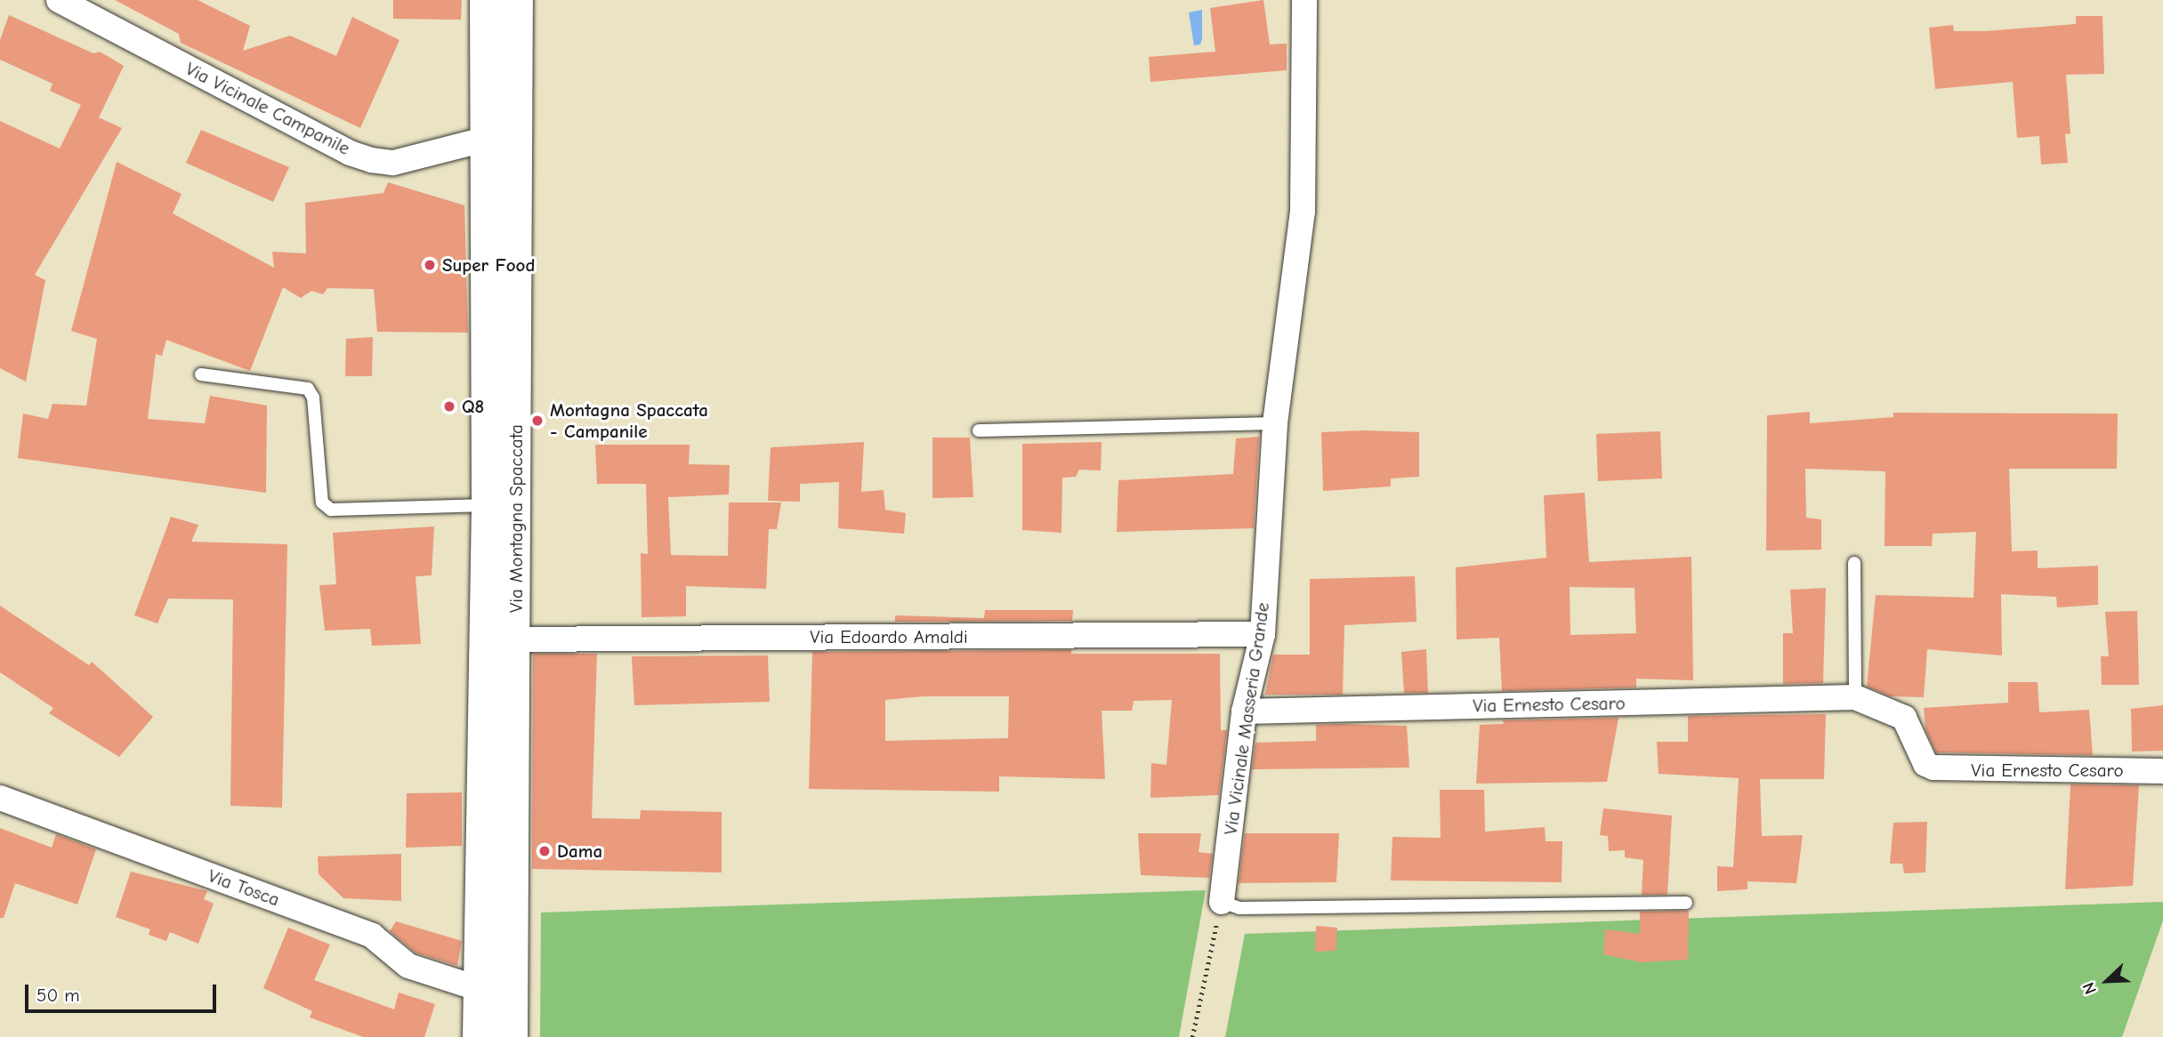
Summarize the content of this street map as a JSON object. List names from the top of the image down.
{
  "streets": {
    "main road": ["Via Montagna Spaccata"],
    "street": [
      "Via Vicinale Campanile",
      "Via Edoardo Amaldi",
      "Via Ernesto Cesaro",
      "Via Vicinale Masseria Grande",
      "Via Tosca"
    ]
  },
  "crossings": [
    ["Via Vicinale Campanile", "Via Montagna Spaccata"],
    ["Via Montagna Spaccata", "Via Edoardo Amaldi"],
    ["Via Montagna Spaccata", "Via Tosca"],
    ["Via Edoardo Amaldi", "Via Vicinale Masseria Grande"],
    ["Via Ernesto Cesaro", "Via Vicinale Masseria Grande"]
  ],
  "places": [
    "Super Food",
    "Q8",
    "Montagna Spaccata - Campanile",
    "Dama"
  ],
  "scale_bar": "50 m",
  "north": "bottom left"
}
